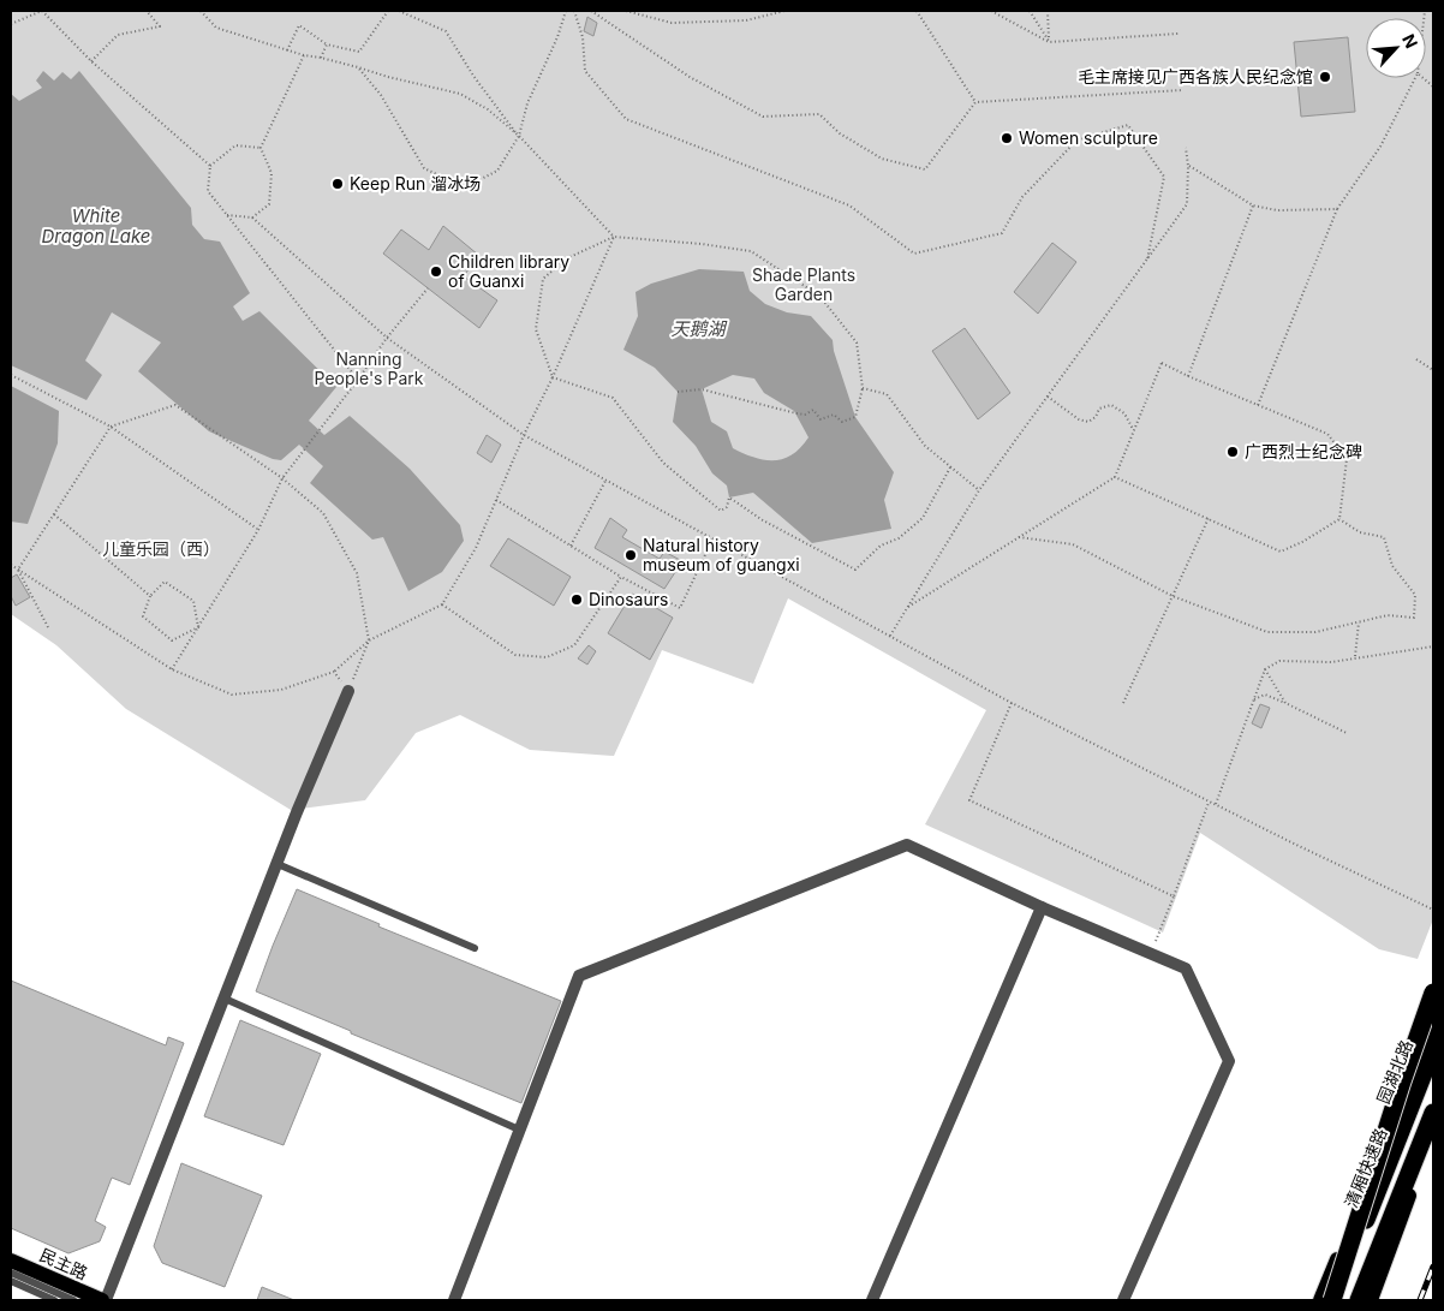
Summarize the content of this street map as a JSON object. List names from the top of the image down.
{
  "streets": {
    "highway": ["清厢快速路"],
    "main road": ["园湖北路", "民主路"]
  },
  "water": ["White Dragon Lake", "天鹅湖"],
  "parks": ["Shade Plants Garden", "Nanning People's Park", "儿童乐园（西）"],
  "places": [
    "毛主席接见广西各族人民纪念馆",
    "Women sculpture",
    "Keep Run 溜冰场",
    "Children library of Guanxi",
    "广西烈士纪念碑",
    "Natural history museum of guangxi",
    "Dinosaurs"
  ],
  "north": "top right"
}
